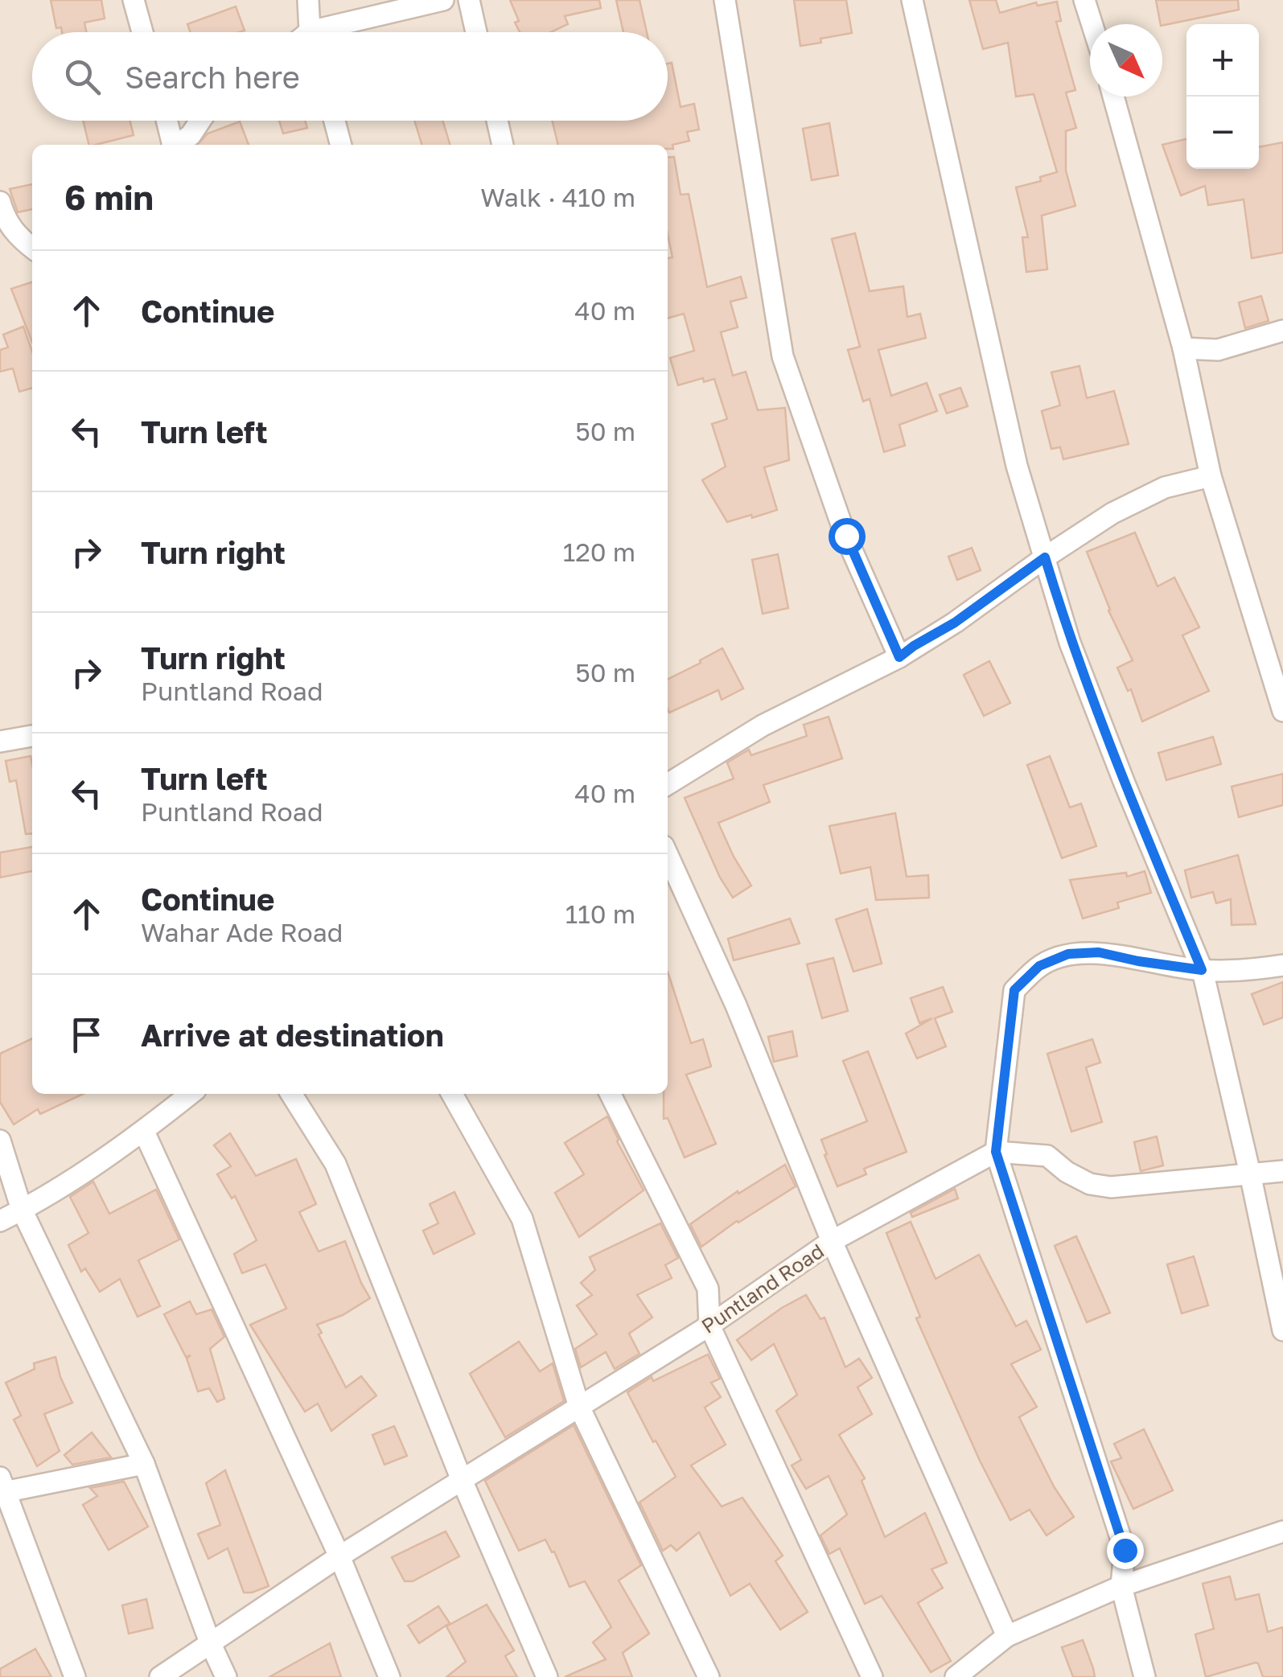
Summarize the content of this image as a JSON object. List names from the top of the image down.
{
  "streets": {
    "street": ["Puntland Road"]
  },
  "north": "bottom right",
  "page": {
    "map_buttons": ["+", "−"],
    "search": "Search here",
    "heading": ["6 min", "Walk · 410 m"],
    "list": [
      ["Continue", "40 m"],
      ["Turn left", "50 m"],
      ["Turn right", "120 m"],
      ["Turn right", "Puntland Road", "50 m"],
      ["Turn left", "Puntland Road", "40 m"],
      ["Continue", "Wahar Ade Road", "110 m"],
      "Arrive at destination"
    ]
  }
}
